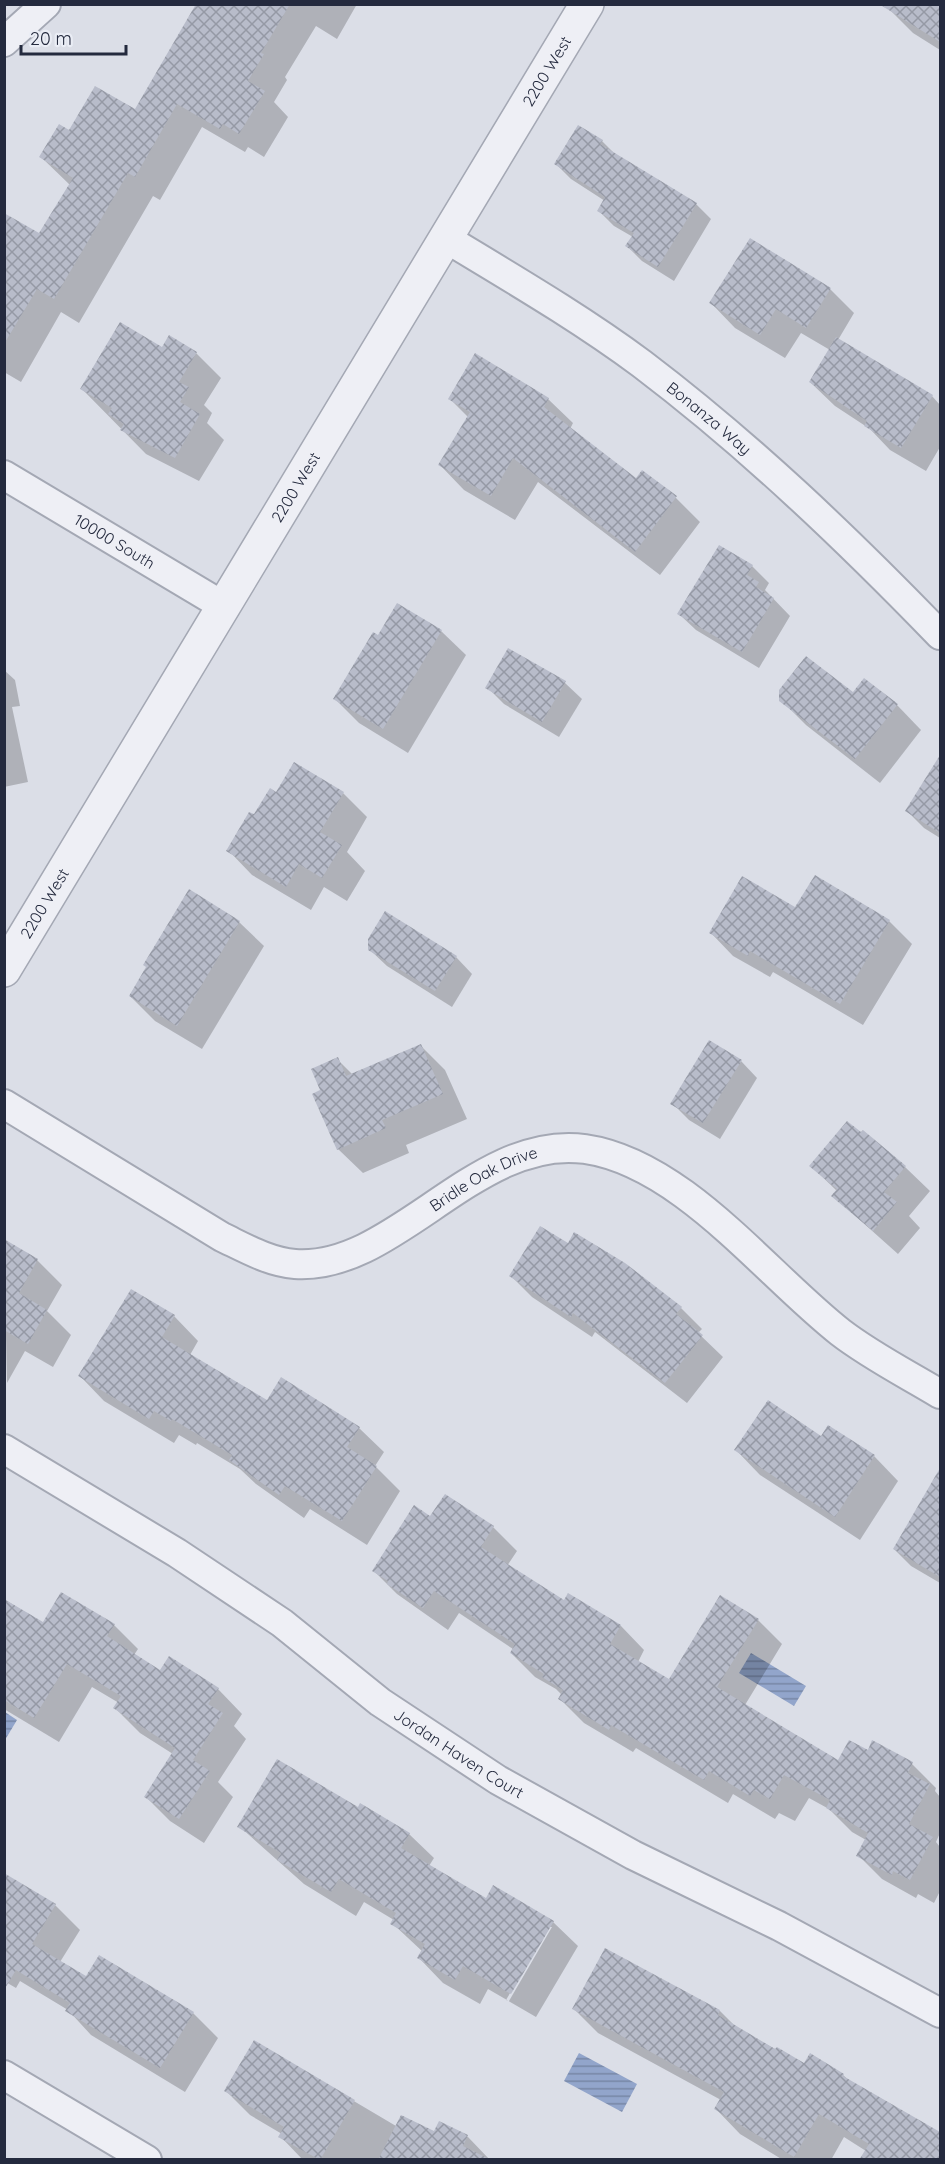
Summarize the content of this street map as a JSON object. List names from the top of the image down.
{
  "streets": {
    "street": [
      "2200 West",
      "Bonanza Way",
      "10000 South",
      "Bridle Oak Drive",
      "Jordan Haven Court"
    ]
  },
  "crossings": [
    ["2200 West", "Bonanza Way"],
    ["2200 West", "10000 South"]
  ],
  "scale_bar": "20 m"
}
